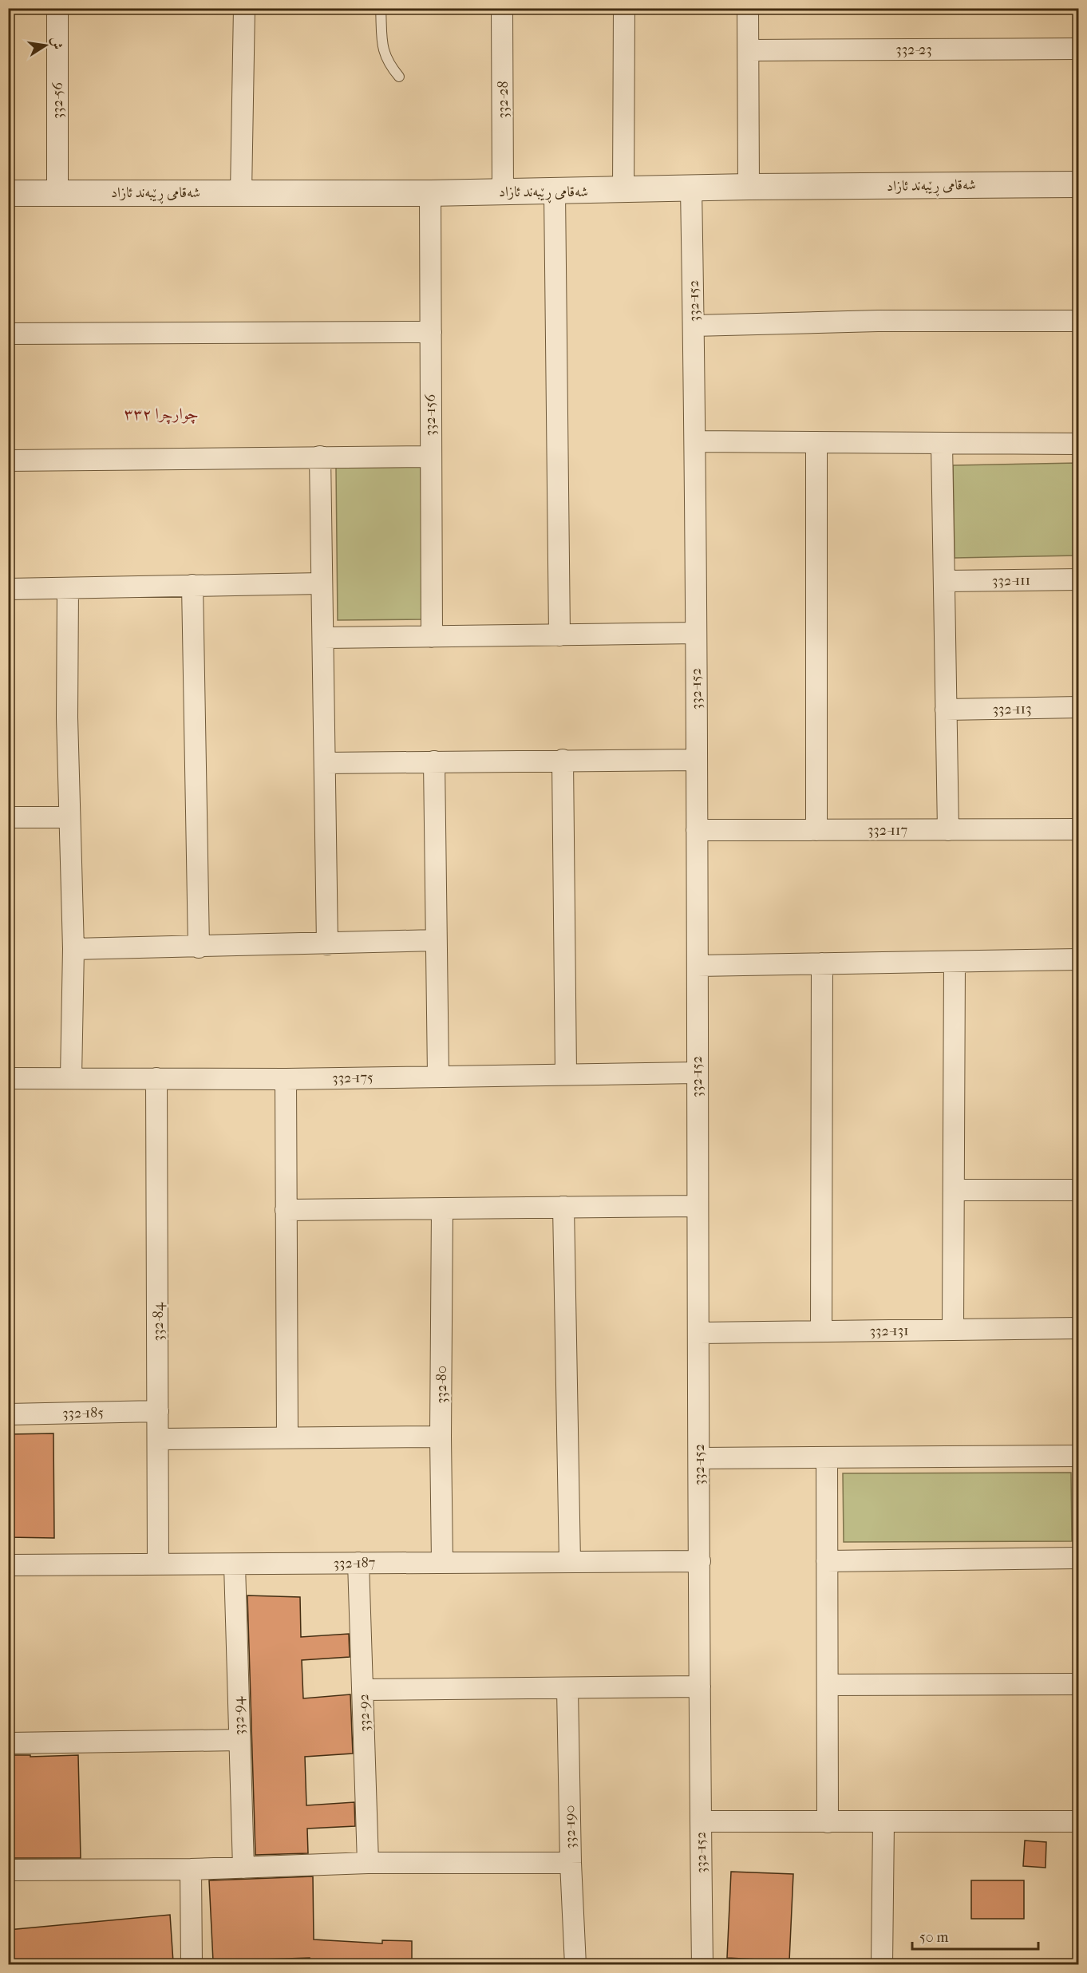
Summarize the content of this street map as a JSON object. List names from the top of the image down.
{
  "streets": {
    "street": [
      "332-23",
      "332-28",
      "332-56",
      "شەقامی ڕێبەند ئازاد",
      "332-152",
      "332-156",
      "332-111",
      "332-113",
      "332-117",
      "332-175",
      "332-84",
      "332-131",
      "332-80",
      "332-185",
      "332-187",
      "332-92",
      "332-94",
      "332-190"
    ]
  },
  "crossings": [
    ["332-28", "شەقامی ڕێبەند ئازاد"],
    ["332-56", "شەقامی ڕێبەند ئازاد"],
    ["شەقامی ڕێبەند ئازاد", "332-152"],
    ["شەقامی ڕێبەند ئازاد", "332-156"],
    ["332-152", "332-117"],
    ["332-152", "332-175"],
    ["332-152", "332-131"],
    ["332-152", "332-187"],
    ["332-175", "332-84"],
    ["332-84", "332-185"],
    ["332-84", "332-187"],
    ["332-80", "332-187"],
    ["332-187", "332-92"],
    ["332-187", "332-94"]
  ],
  "districts": ["چوارچرا ٣٣٢"],
  "scale_bar": "50 m",
  "north": "right"
}
